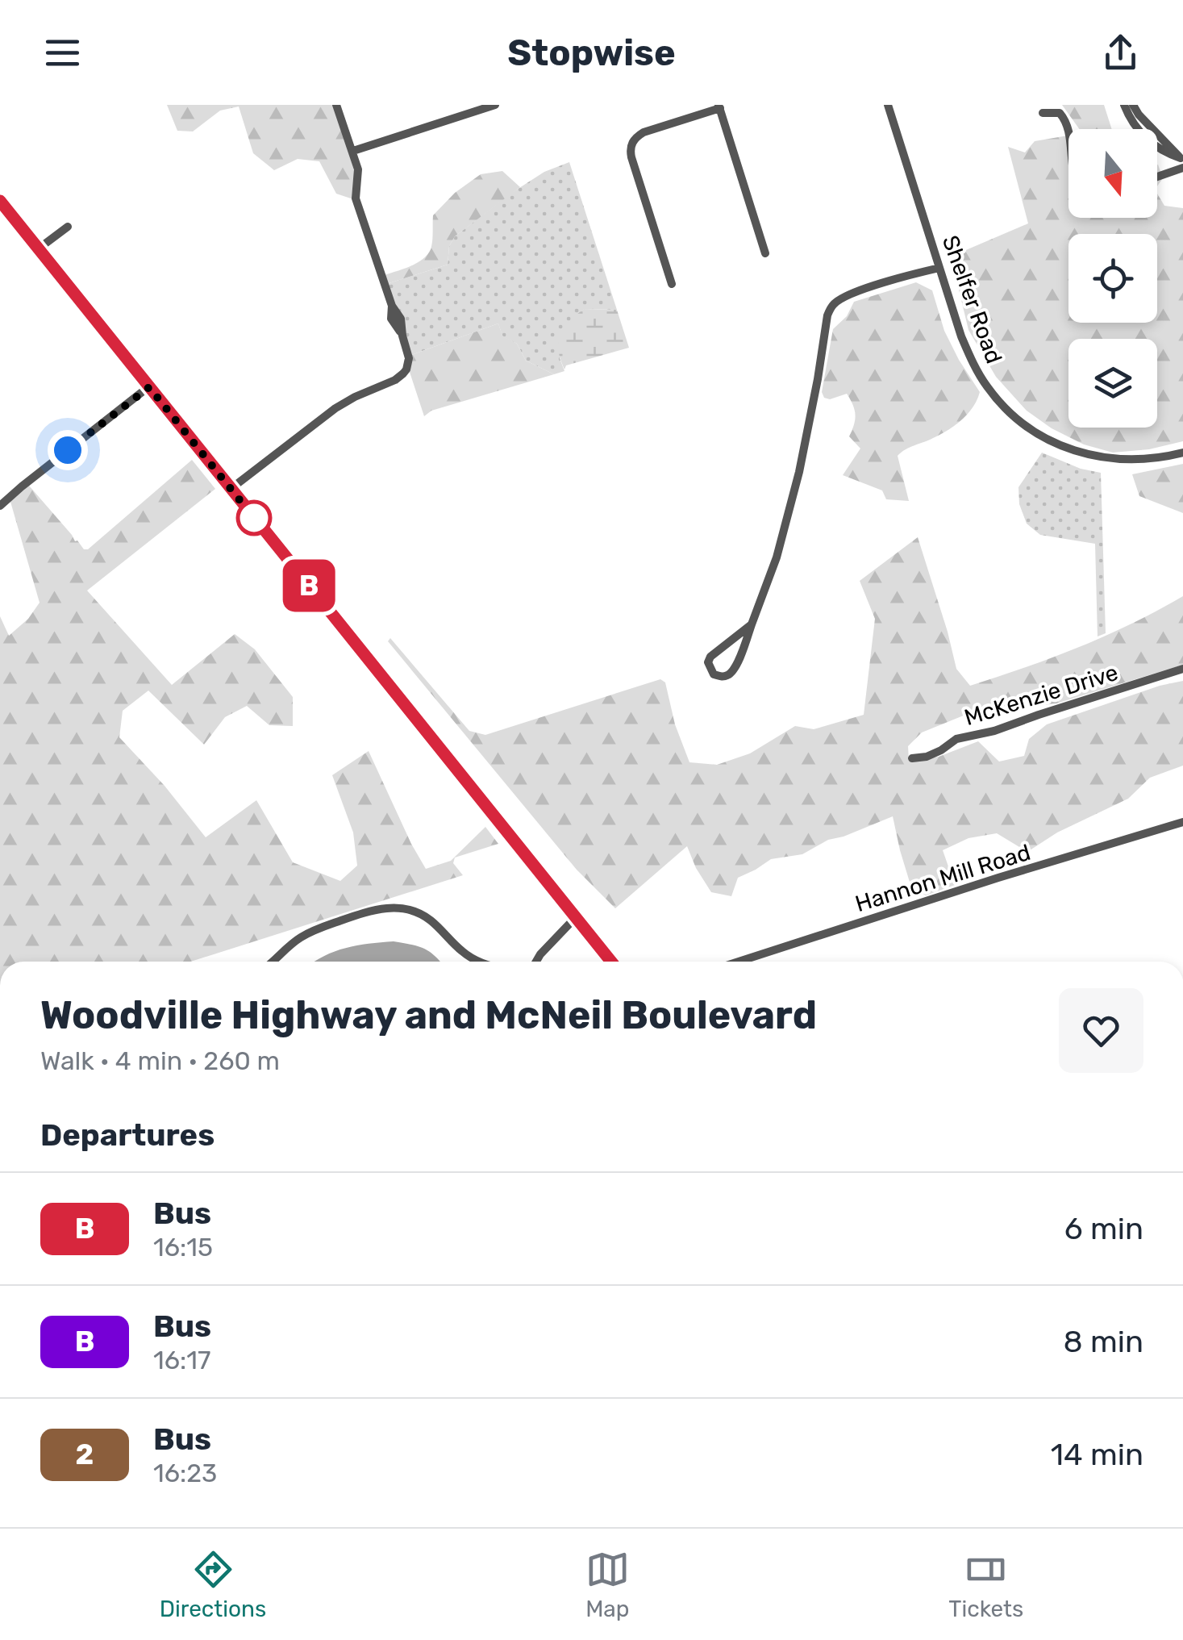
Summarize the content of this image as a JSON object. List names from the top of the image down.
{
  "streets": {
    "street": ["Shelfer Road", "McKenzie Drive", "Hannon Mill Road"]
  },
  "lines": ["bus line B"],
  "north": "bottom",
  "page": {
    "header": "Stopwise",
    "on_map": "B",
    "heading": [
      ["Woodville Highway and McNeil Boulevard", "Walk · 4 min · 260 m"],
      "Departures"
    ],
    "list": [
      {
        "mark": "B",
        "name": "Bus",
        "note": "16:15",
        "value": "6 min"
      },
      {
        "mark": "B",
        "name": "Bus",
        "note": "16:17",
        "value": "8 min"
      },
      {
        "mark": "2",
        "name": "Bus",
        "note": "16:23",
        "value": "14 min"
      }
    ],
    "tabs": ["Directions", "Map", "Tickets"]
  }
}
